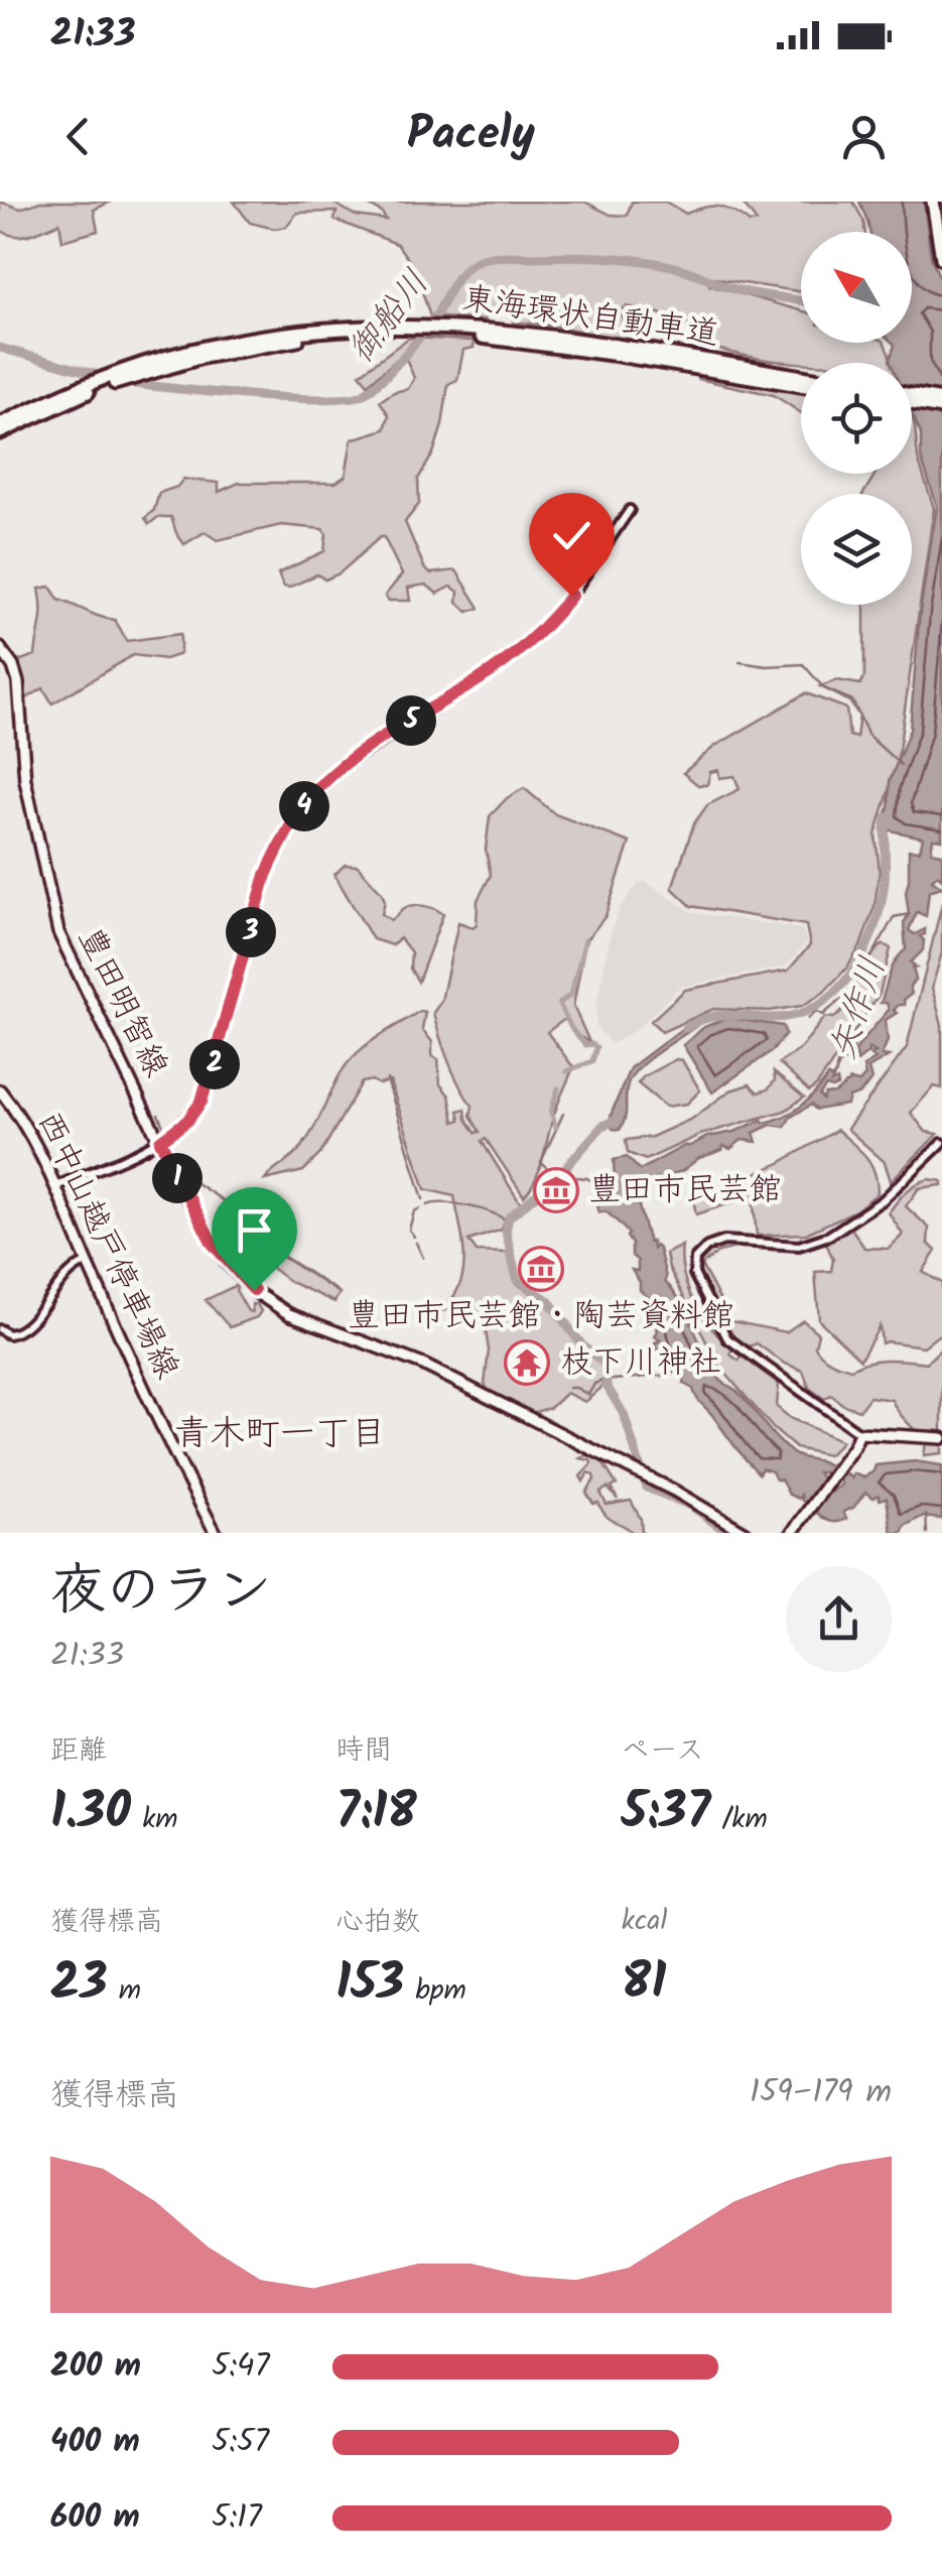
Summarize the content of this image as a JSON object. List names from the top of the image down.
{
  "streets": {
    "highway": ["東海環状自動車道"],
    "main road": ["豊田明智線", "西中山越戸停車場線"]
  },
  "districts": ["青木町一丁目"],
  "water": ["御船川", "矢作川"],
  "places": {
    "museum": ["豊田市民芸館", "豊田市民芸館・陶芸資料館"],
    "temple": ["枝下川神社"]
  },
  "north": "top left",
  "page": {
    "status": "21:33",
    "header": "Pacely",
    "pins": [
      "5",
      "4",
      "3",
      "2",
      "1"
    ],
    "heading": ["夜のラン", "21:33"],
    "stats": [
      ["距離", "1.30 km"],
      ["時間", "7:18"],
      ["ペース", "5:37 /km"],
      ["獲得標高", "23 m"],
      ["心拍数", "153 bpm"],
      ["kcal", "81"]
    ],
    "chart": ["獲得標高", "159–179 m"],
    "list": [
      {
        "name": "200 m",
        "note": "5:47"
      },
      {
        "name": "400 m",
        "note": "5:57"
      },
      {
        "name": "600 m",
        "note": "5:17"
      }
    ]
  }
}
